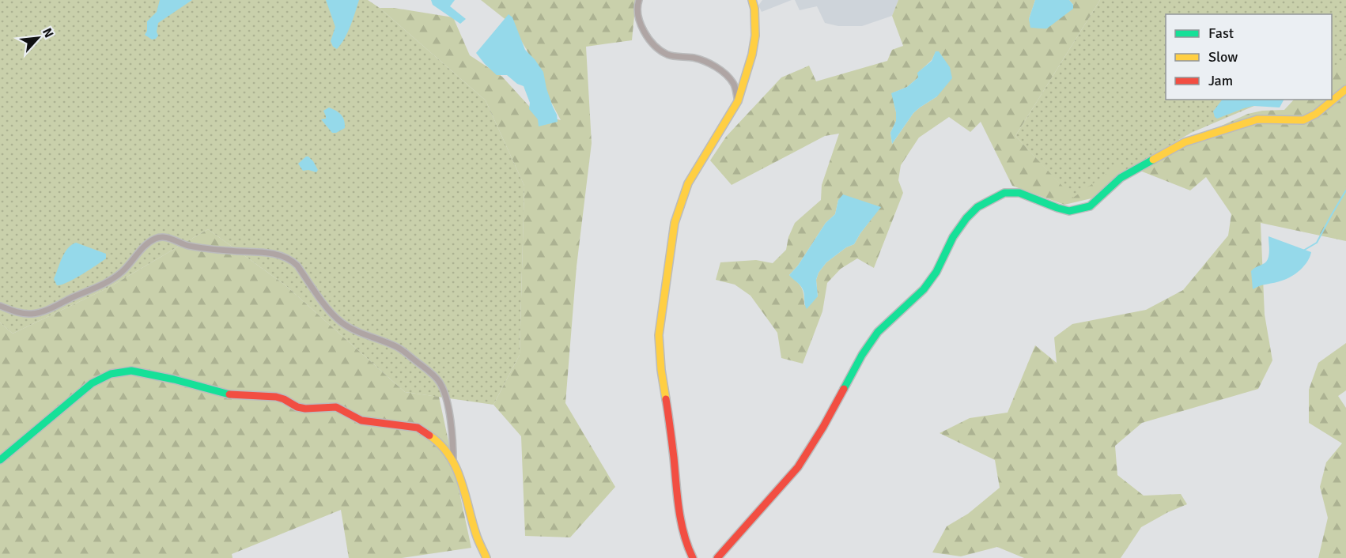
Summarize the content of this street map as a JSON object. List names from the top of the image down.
{
  "legend": ["Fast", "Slow", "Jam"],
  "north": "top right"
}
